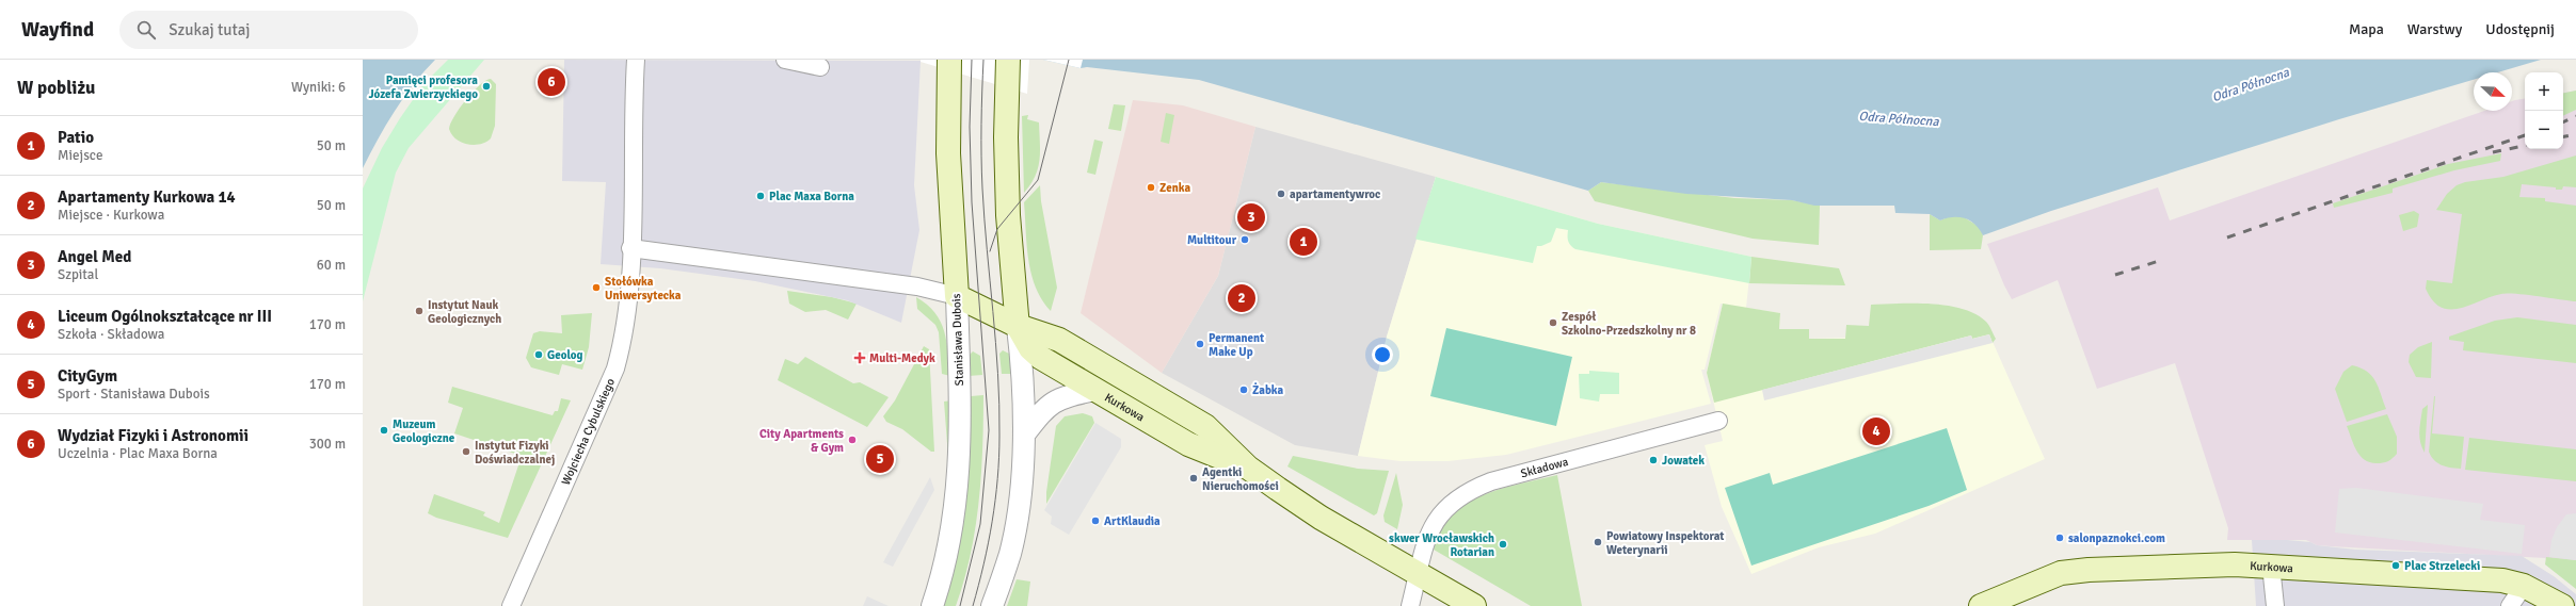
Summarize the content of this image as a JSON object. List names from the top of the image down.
{
  "streets": {
    "main road": ["Stanisława Dubois", "Kurkowa"],
    "street": ["Wojciecha Cybulskiego", "Składowa"]
  },
  "crossings": [
    ["Stanisława Dubois", "Kurkowa"],
    ["Kurkowa", "Składowa"]
  ],
  "water": ["Odra Północna"],
  "places": {
    "other": [
      "Pamięci profesora Józefa Zwierzyckiego",
      "Zenka",
      "apartamentywroc",
      "Plac Maxa Borna",
      "Multitour",
      "Stołówka Uniwersytecka",
      "Instytut Nauk Geologicznych",
      "Zespół Szkolno-Przedszkolny nr 8",
      "Permanent Make Up",
      "Geolog",
      "Żabka",
      "Muzeum Geologiczne",
      "City Apartments & Gym",
      "Instytut Fizyki Doświadczalnej",
      "Jowatek",
      "Agentki Nieruchomości",
      "ArtKlaudia",
      "salonpaznokci.com",
      "Powiatowy Inspektorat Weterynarii",
      "skwer Wrocławskich Rotarian",
      "Plac Strzelecki"
    ],
    "health": ["Multi-Medyk"]
  },
  "north": "bottom right",
  "page": {
    "header": "Wayfind",
    "search": "Szukaj tutaj",
    "nav": ["Mapa", "Warstwy", "Udostępnij"],
    "heading": ["W pobliżu", "Wyniki: 6"],
    "pins": [
      "6",
      "3",
      "1",
      "2",
      "4",
      "5"
    ],
    "map_buttons": ["+", "−"],
    "list": [
      {
        "mark": "1",
        "name": "Patio",
        "note": "Miejsce",
        "value": "50 m"
      },
      {
        "mark": "2",
        "name": "Apartamenty Kurkowa 14",
        "note": "Miejsce · Kurkowa",
        "value": "50 m"
      },
      {
        "mark": "3",
        "name": "Angel Med",
        "note": "Szpital",
        "value": "60 m"
      },
      {
        "mark": "4",
        "name": "Liceum Ogólnokształcące nr III",
        "note": "Szkoła · Składowa",
        "value": "170 m"
      },
      {
        "mark": "5",
        "name": "CityGym",
        "note": "Sport · Stanisława Dubois",
        "value": "170 m"
      },
      {
        "mark": "6",
        "name": "Wydział Fizyki i Astronomii",
        "note": "Uczelnia · Plac Maxa Borna",
        "value": "300 m"
      }
    ]
  }
}
